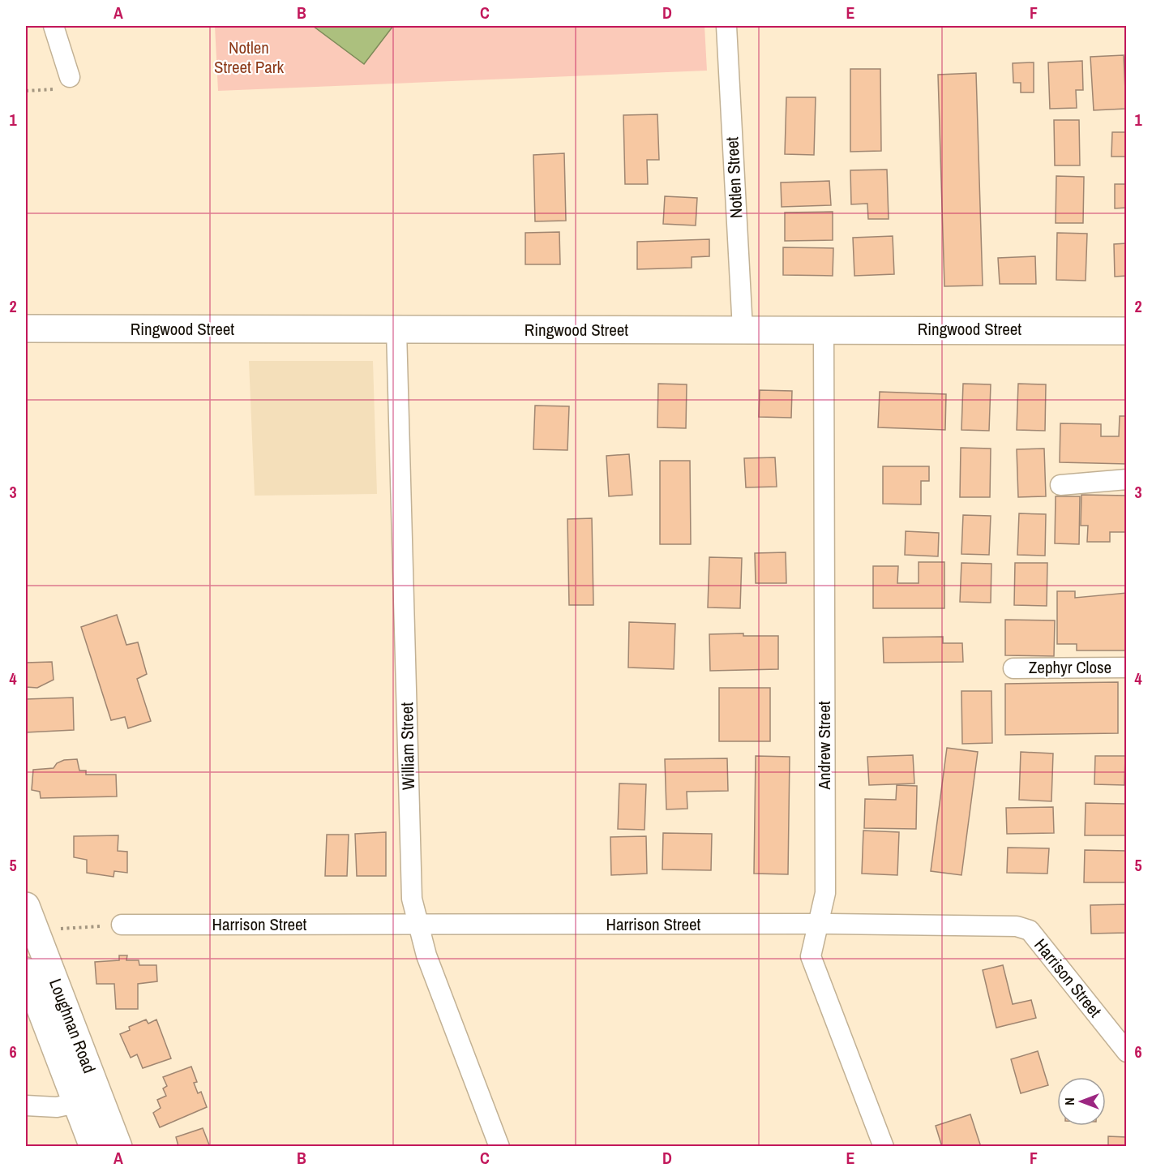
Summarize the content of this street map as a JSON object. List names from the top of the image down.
{
  "streets": {
    "main road": ["Ringwood Street", "Loughnan Road"],
    "street": [
      "Notlen Street",
      "Zephyr Close",
      "Andrew Street",
      "William Street",
      "Harrison Street"
    ]
  },
  "crossings": [
    ["Notlen Street", "Ringwood Street"],
    ["Ringwood Street", "Andrew Street"],
    ["Ringwood Street", "William Street"],
    ["Andrew Street", "Harrison Street"],
    ["William Street", "Harrison Street"]
  ],
  "parks": ["Notlen Street Park"],
  "north": "left",
  "grid": {
    "columns": [
      "A",
      "B",
      "C",
      "D",
      "E",
      "F"
    ],
    "rows": [
      "1",
      "2",
      "3",
      "4",
      "5",
      "6"
    ]
  }
}
